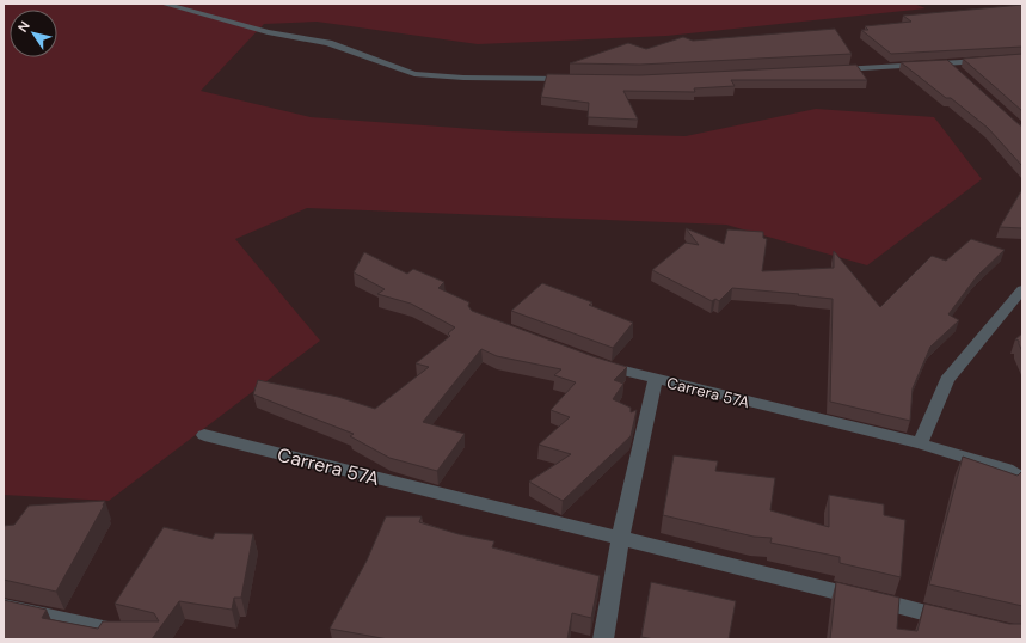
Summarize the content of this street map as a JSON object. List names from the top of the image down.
{
  "streets": {
    "street": ["Carrera 57A"]
  },
  "north": "top left"
}
